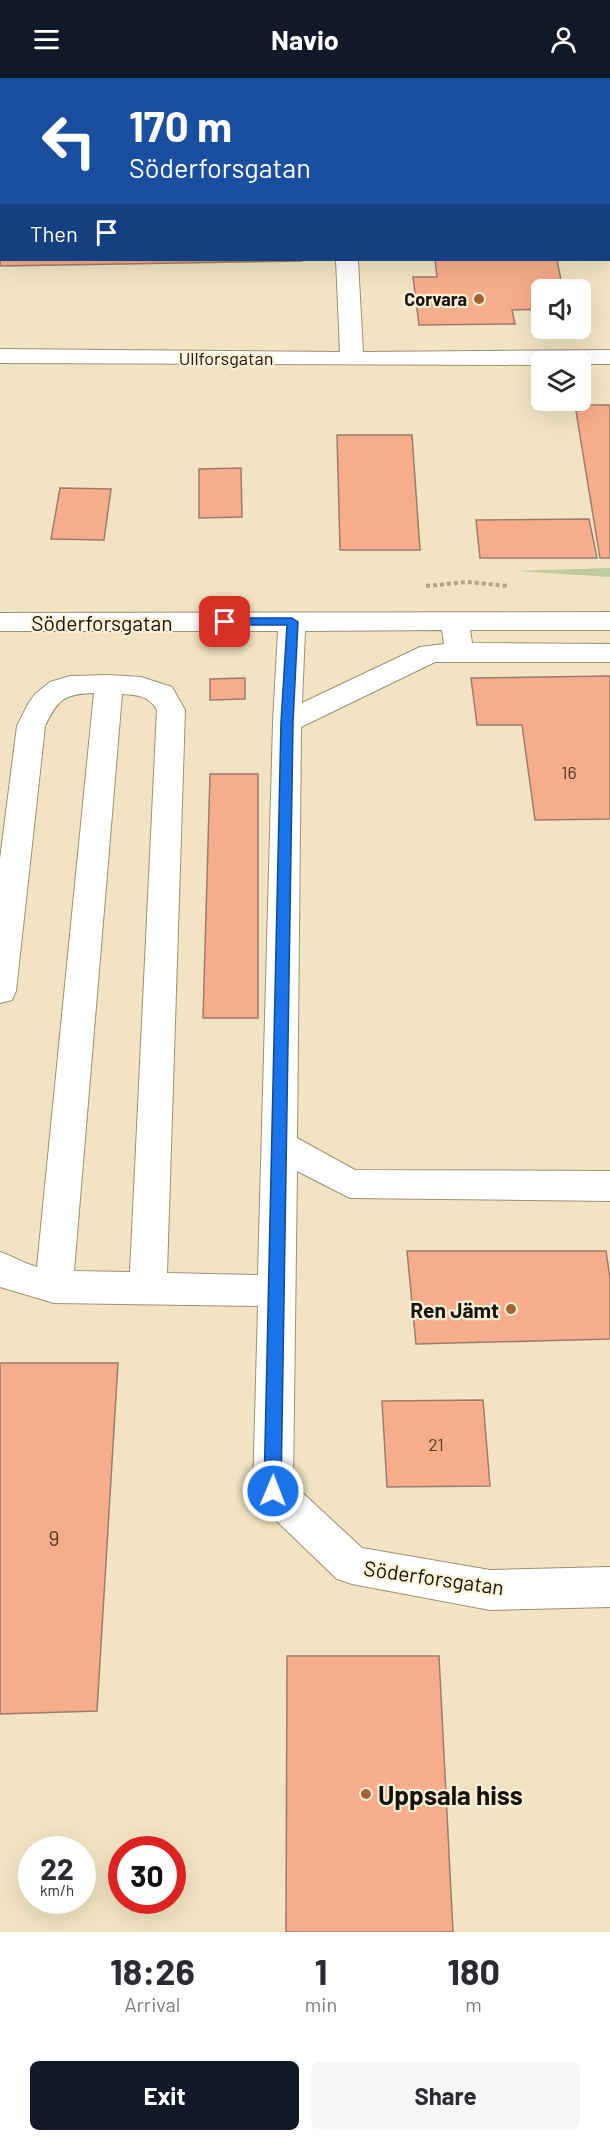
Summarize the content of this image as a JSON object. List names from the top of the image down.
{
  "streets": {
    "street": ["Ullforsgatan", "Söderforsgatan"]
  },
  "places": ["Corvara", "Ren Jämt", "Uppsala hiss"],
  "house_numbers": ["16", "21", "9"],
  "page": {
    "header": "Navio",
    "turn": ["170 m", "Söderforsgatan"],
    "then": "Then",
    "speed": "22 km/h",
    "limit": "30",
    "eta": [
      "18:26",
      "Arrival",
      "1",
      "min",
      "180",
      "m"
    ],
    "buttons": ["Exit", "Share"]
  }
}
